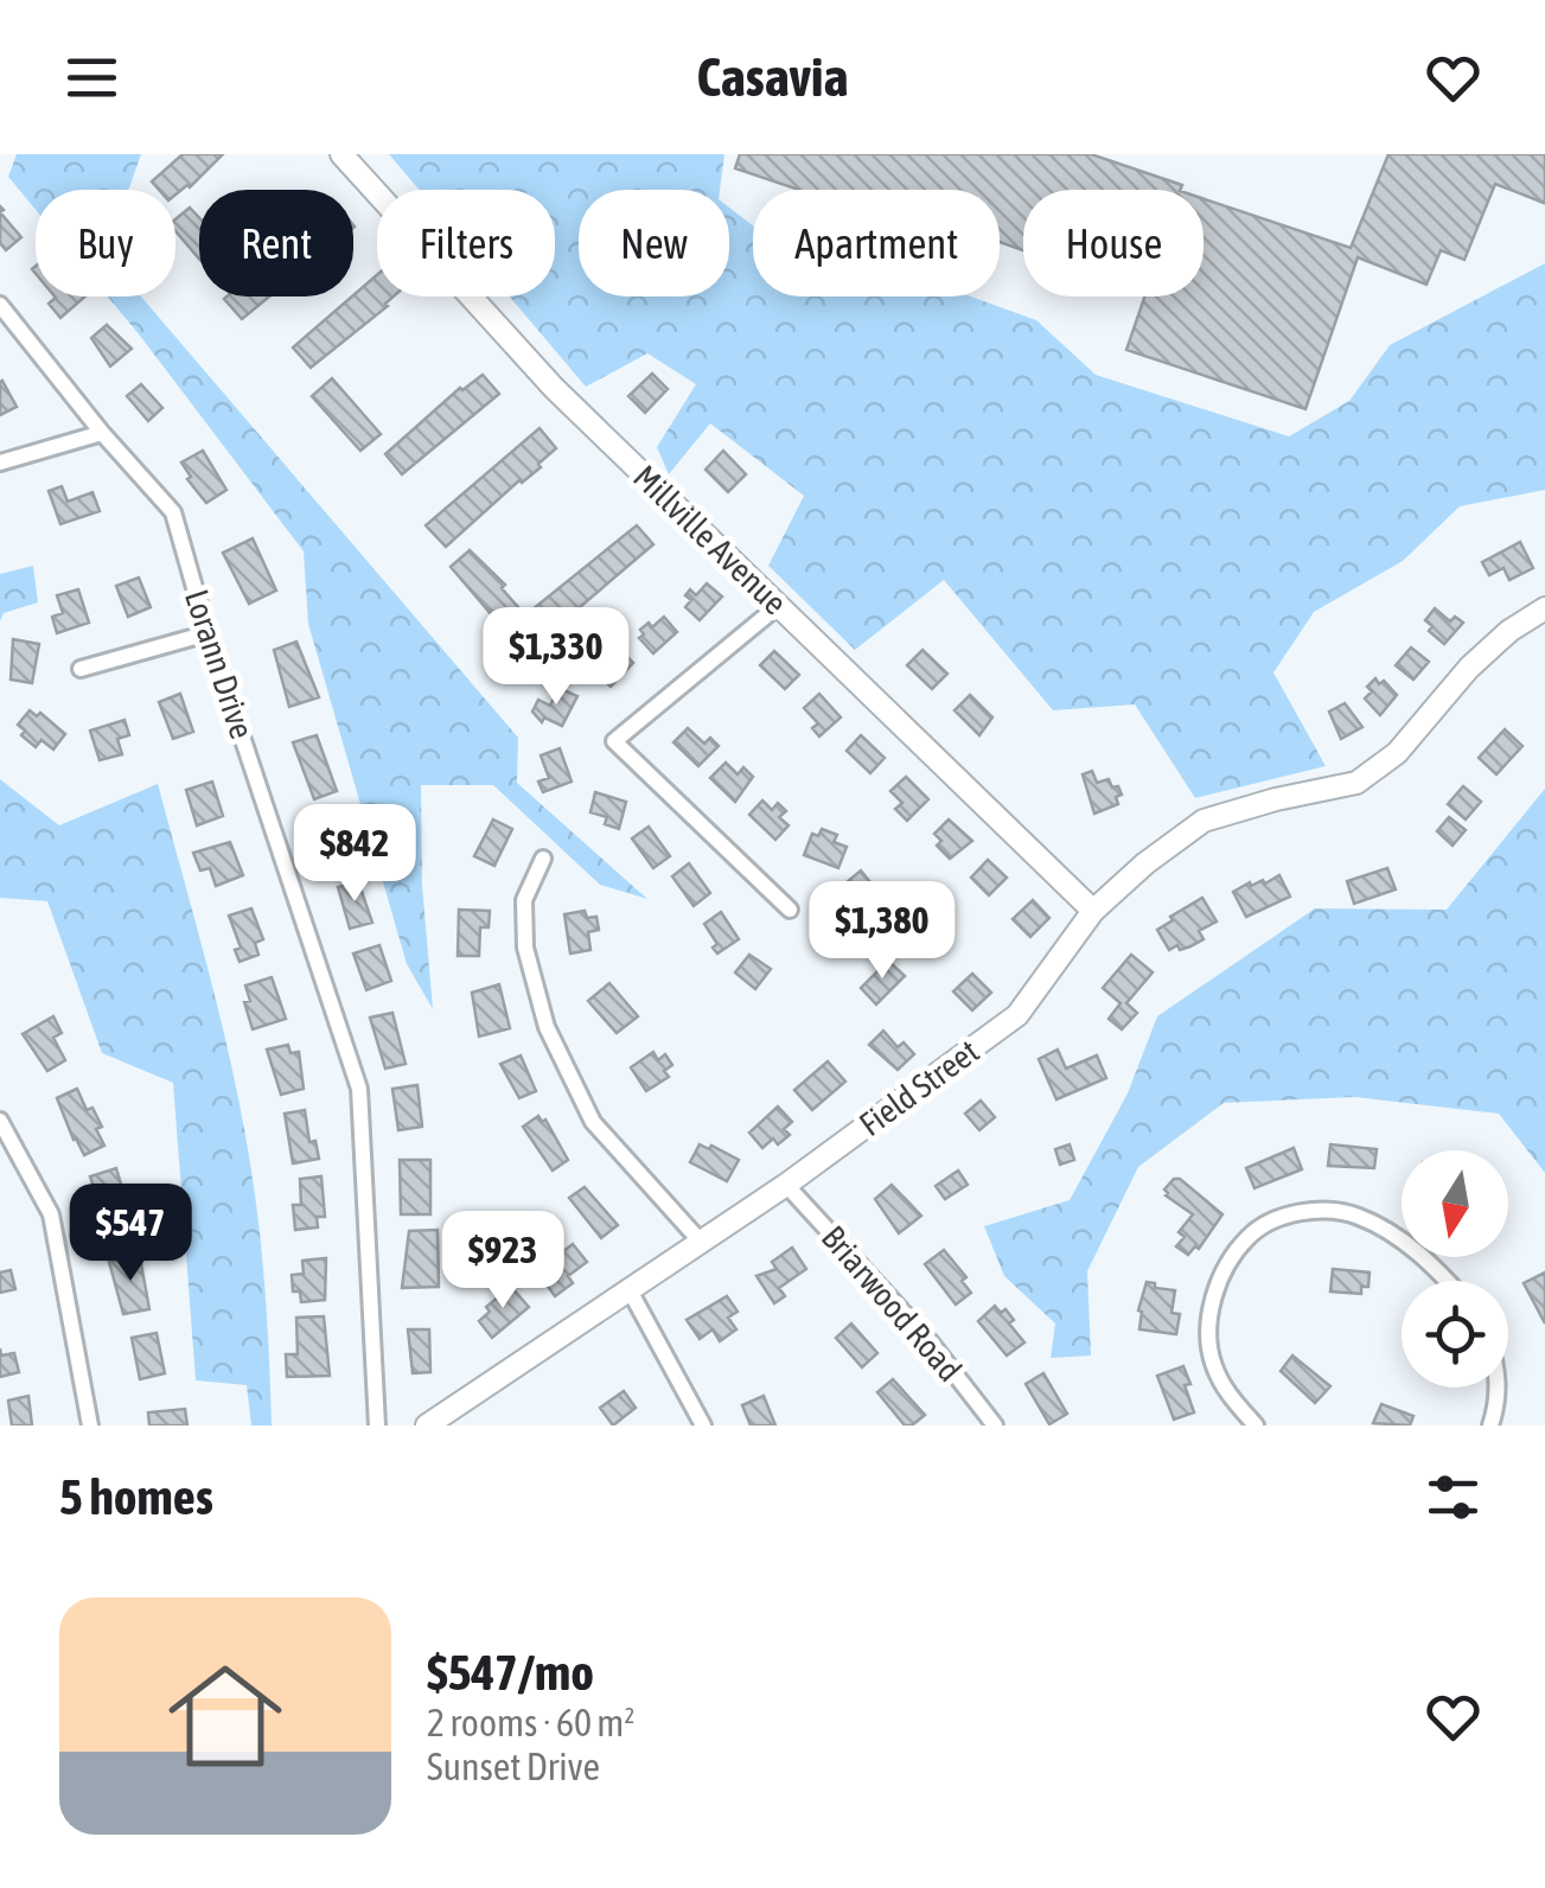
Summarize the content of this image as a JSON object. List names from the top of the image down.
{
  "streets": {
    "street": [
      "Millville Avenue",
      "Lorann Drive",
      "Field Street",
      "Briarwood Road"
    ]
  },
  "crossings": [
    ["Millville Avenue", "Field Street"],
    ["Field Street", "Briarwood Road"]
  ],
  "north": "bottom",
  "page": {
    "header": "Casavia",
    "chip": [
      "Buy",
      "Rent",
      "Filters",
      "New",
      "Apartment",
      "House"
    ],
    "price": [
      "$1,330",
      "$842",
      "$1,380",
      "$547",
      "$923"
    ],
    "heading": "5 homes",
    "list": [
      {
        "name": "$547/mo",
        "note": "2 rooms · 60 m² · Sunset Drive"
      }
    ]
  }
}
